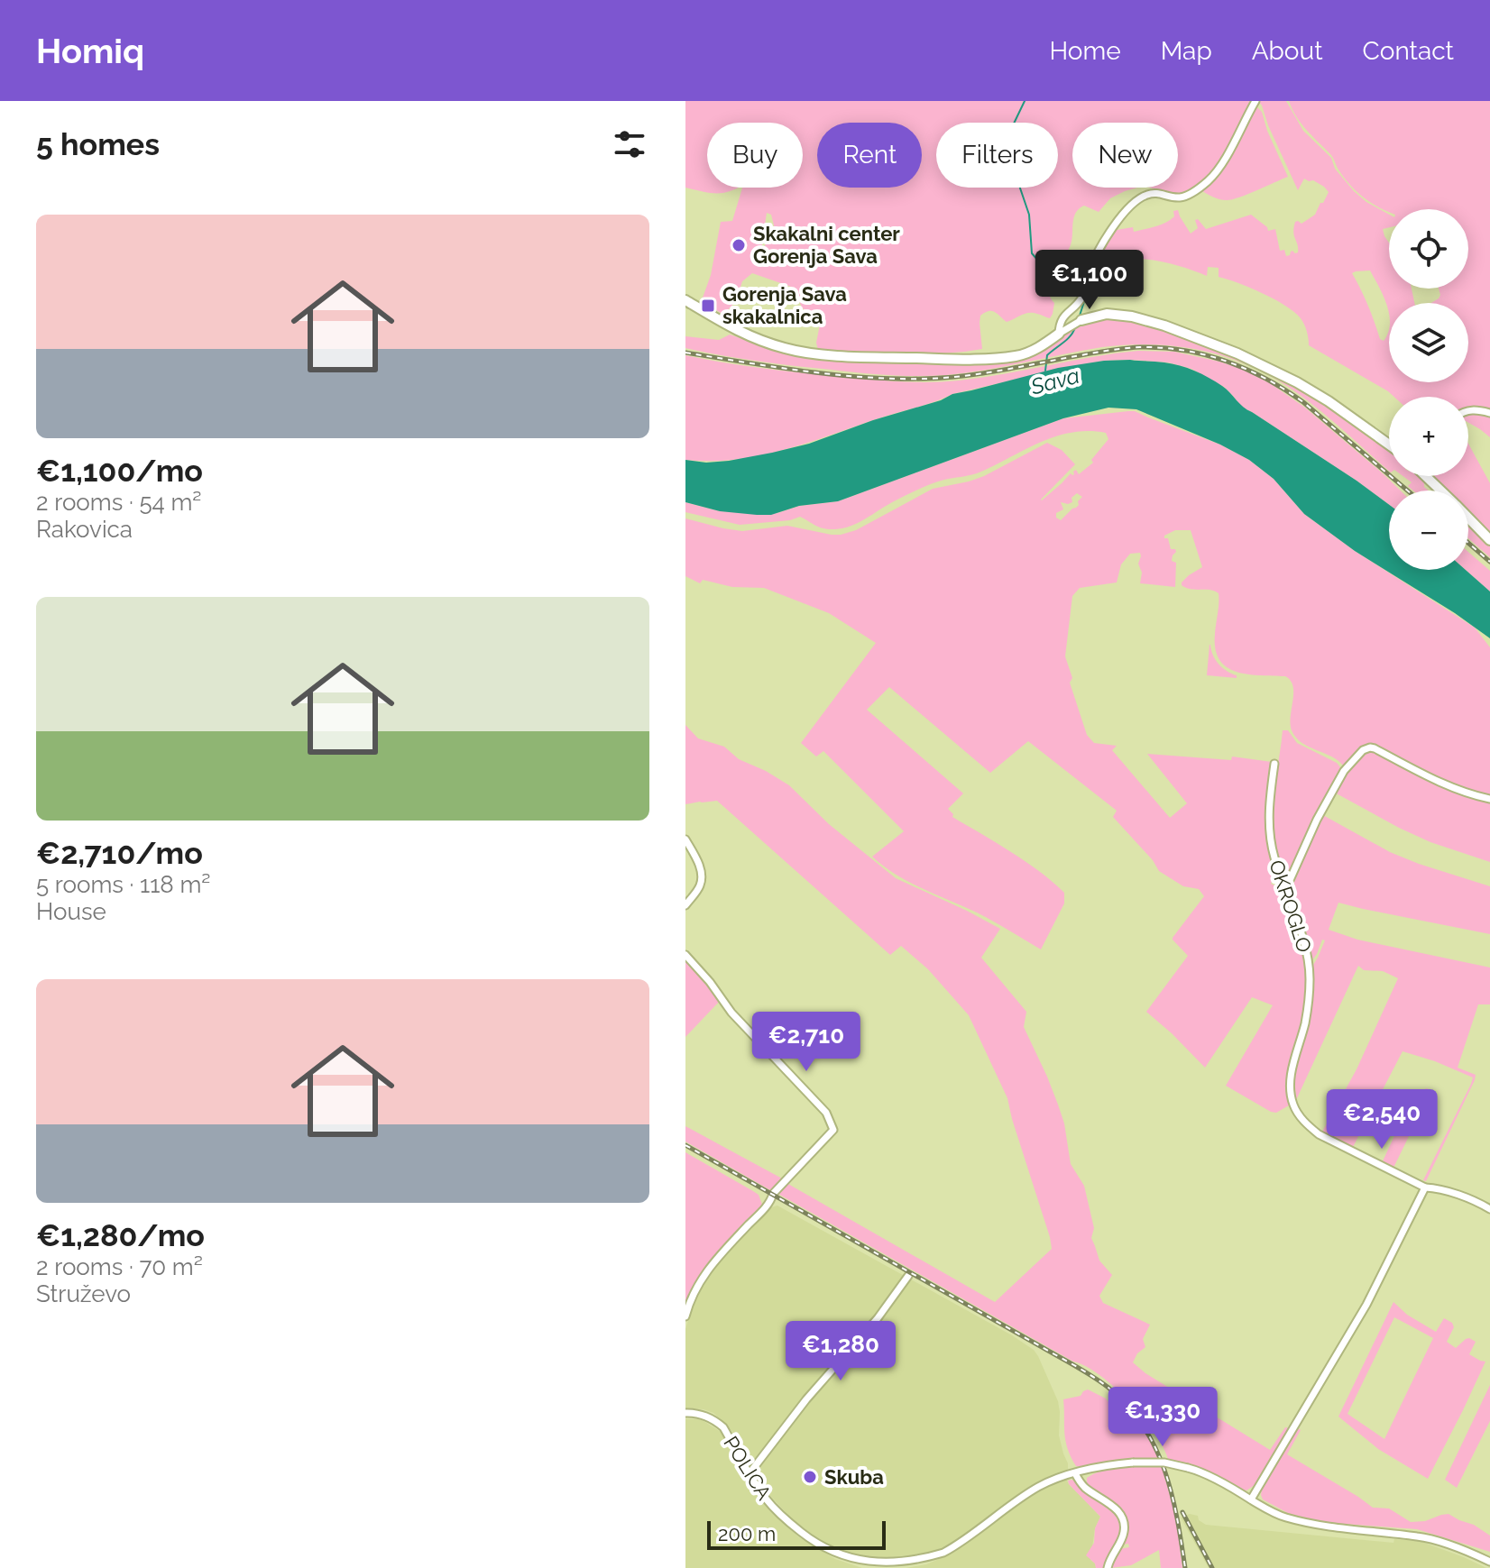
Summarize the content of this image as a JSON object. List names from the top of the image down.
{
  "streets": {
    "street": ["OKROGLO", "POLICA"]
  },
  "water": ["Sava"],
  "places": {
    "other": ["Skakalni center Gorenja Sava", "Skuba"],
    "transit": ["Gorenja Sava skakalnica"]
  },
  "scale_bar": "200 m",
  "page": {
    "header": "Homiq",
    "nav": [
      "Home",
      "Map",
      "About",
      "Contact"
    ],
    "heading": "5 homes",
    "chip": [
      "Buy",
      "Rent",
      "Filters",
      "New"
    ],
    "list": [
      {
        "name": "€1,100/mo",
        "note": "2 rooms · 54 m² · Rakovica"
      },
      {
        "name": "€2,710/mo",
        "note": "5 rooms · 118 m² · House"
      },
      {
        "name": "€1,280/mo",
        "note": "2 rooms · 70 m² · Struževo"
      }
    ],
    "map_buttons": ["+", "−"],
    "price": [
      "€1,100",
      "€2,710",
      "€2,540",
      "€1,280",
      "€1,330"
    ],
    "scale": "200 m"
  }
}
